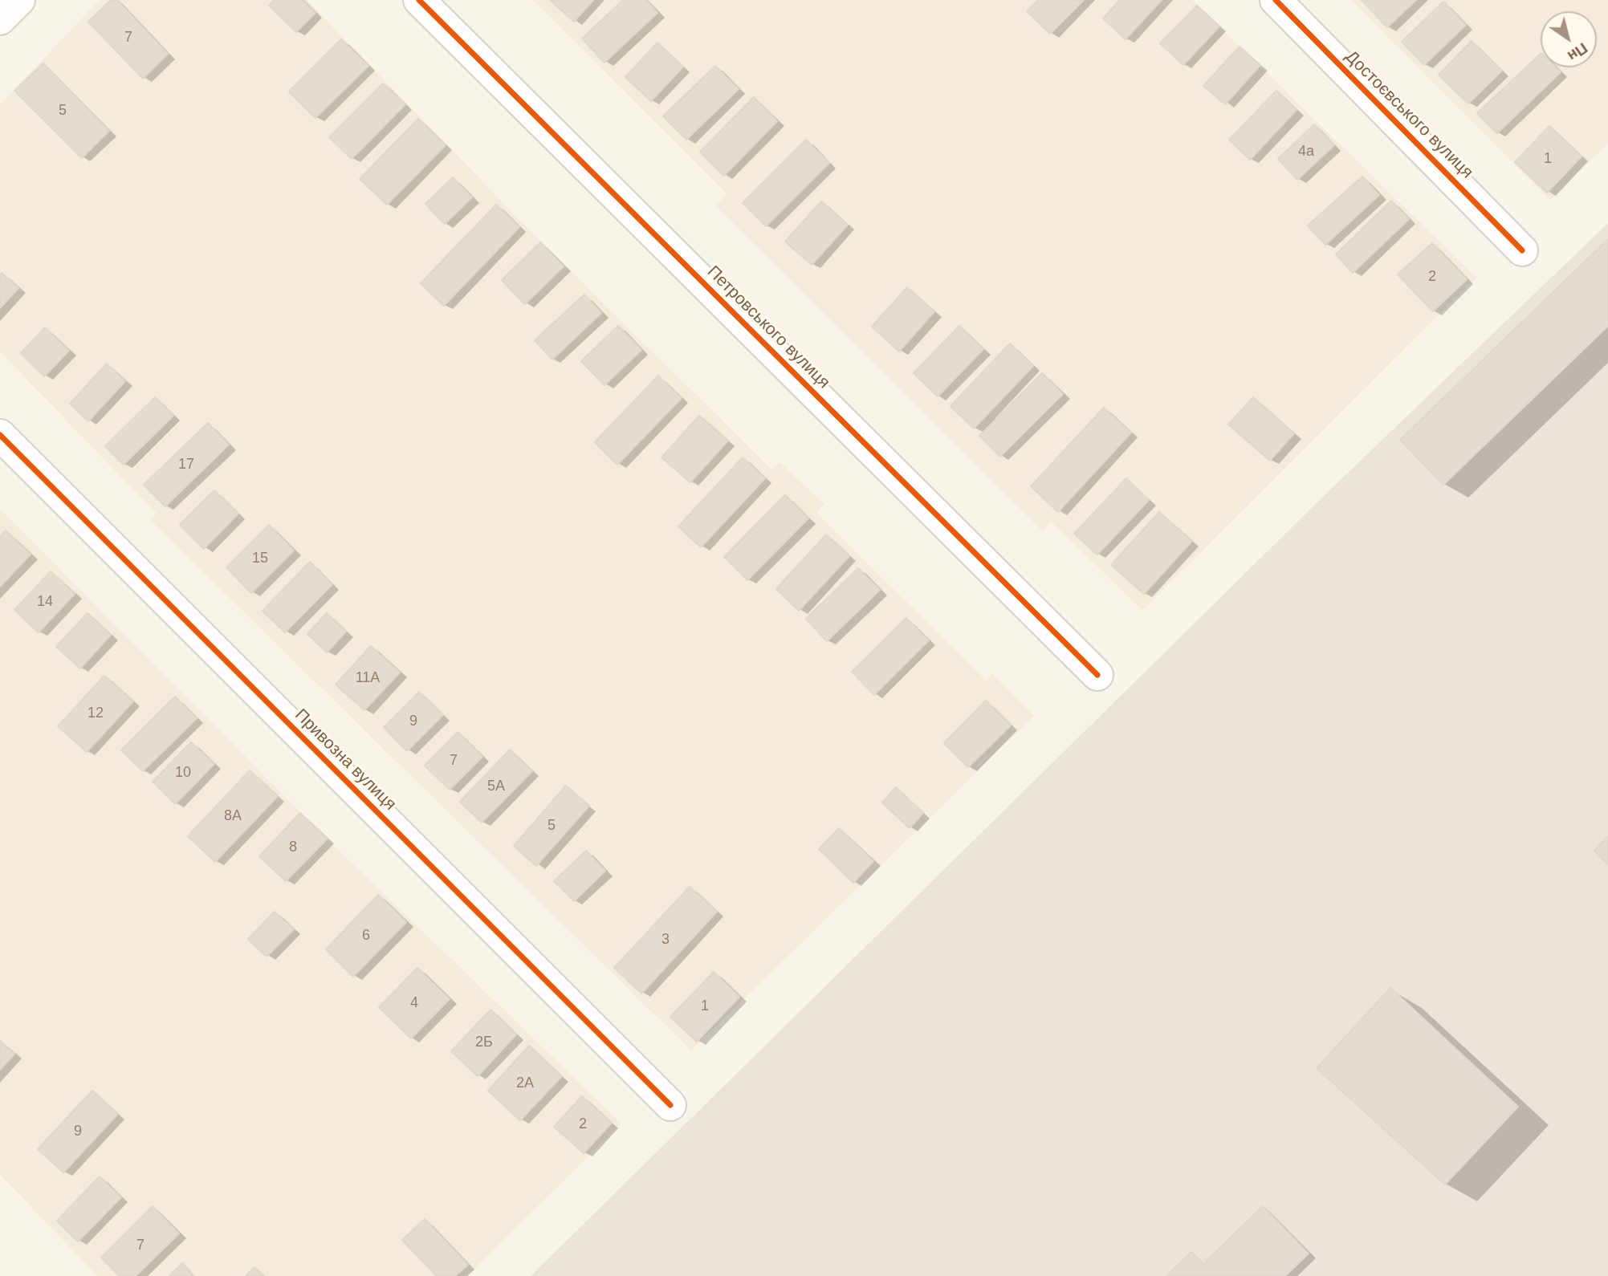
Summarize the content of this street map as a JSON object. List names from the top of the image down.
{
  "streets": {
    "street": ["Достоєвського вулиця", "Петровського вулиця", "Привозна вулиця"]
  },
  "house_numbers": [
    "7",
    "5",
    "4а",
    "1",
    "2",
    "17",
    "15",
    "14",
    "11А",
    "12",
    "9",
    "7",
    "10",
    "5А",
    "8А",
    "5",
    "8",
    "6",
    "3",
    "4",
    "1",
    "2Б",
    "2А",
    "2",
    "9",
    "7"
  ],
  "north": "bottom right"
}
